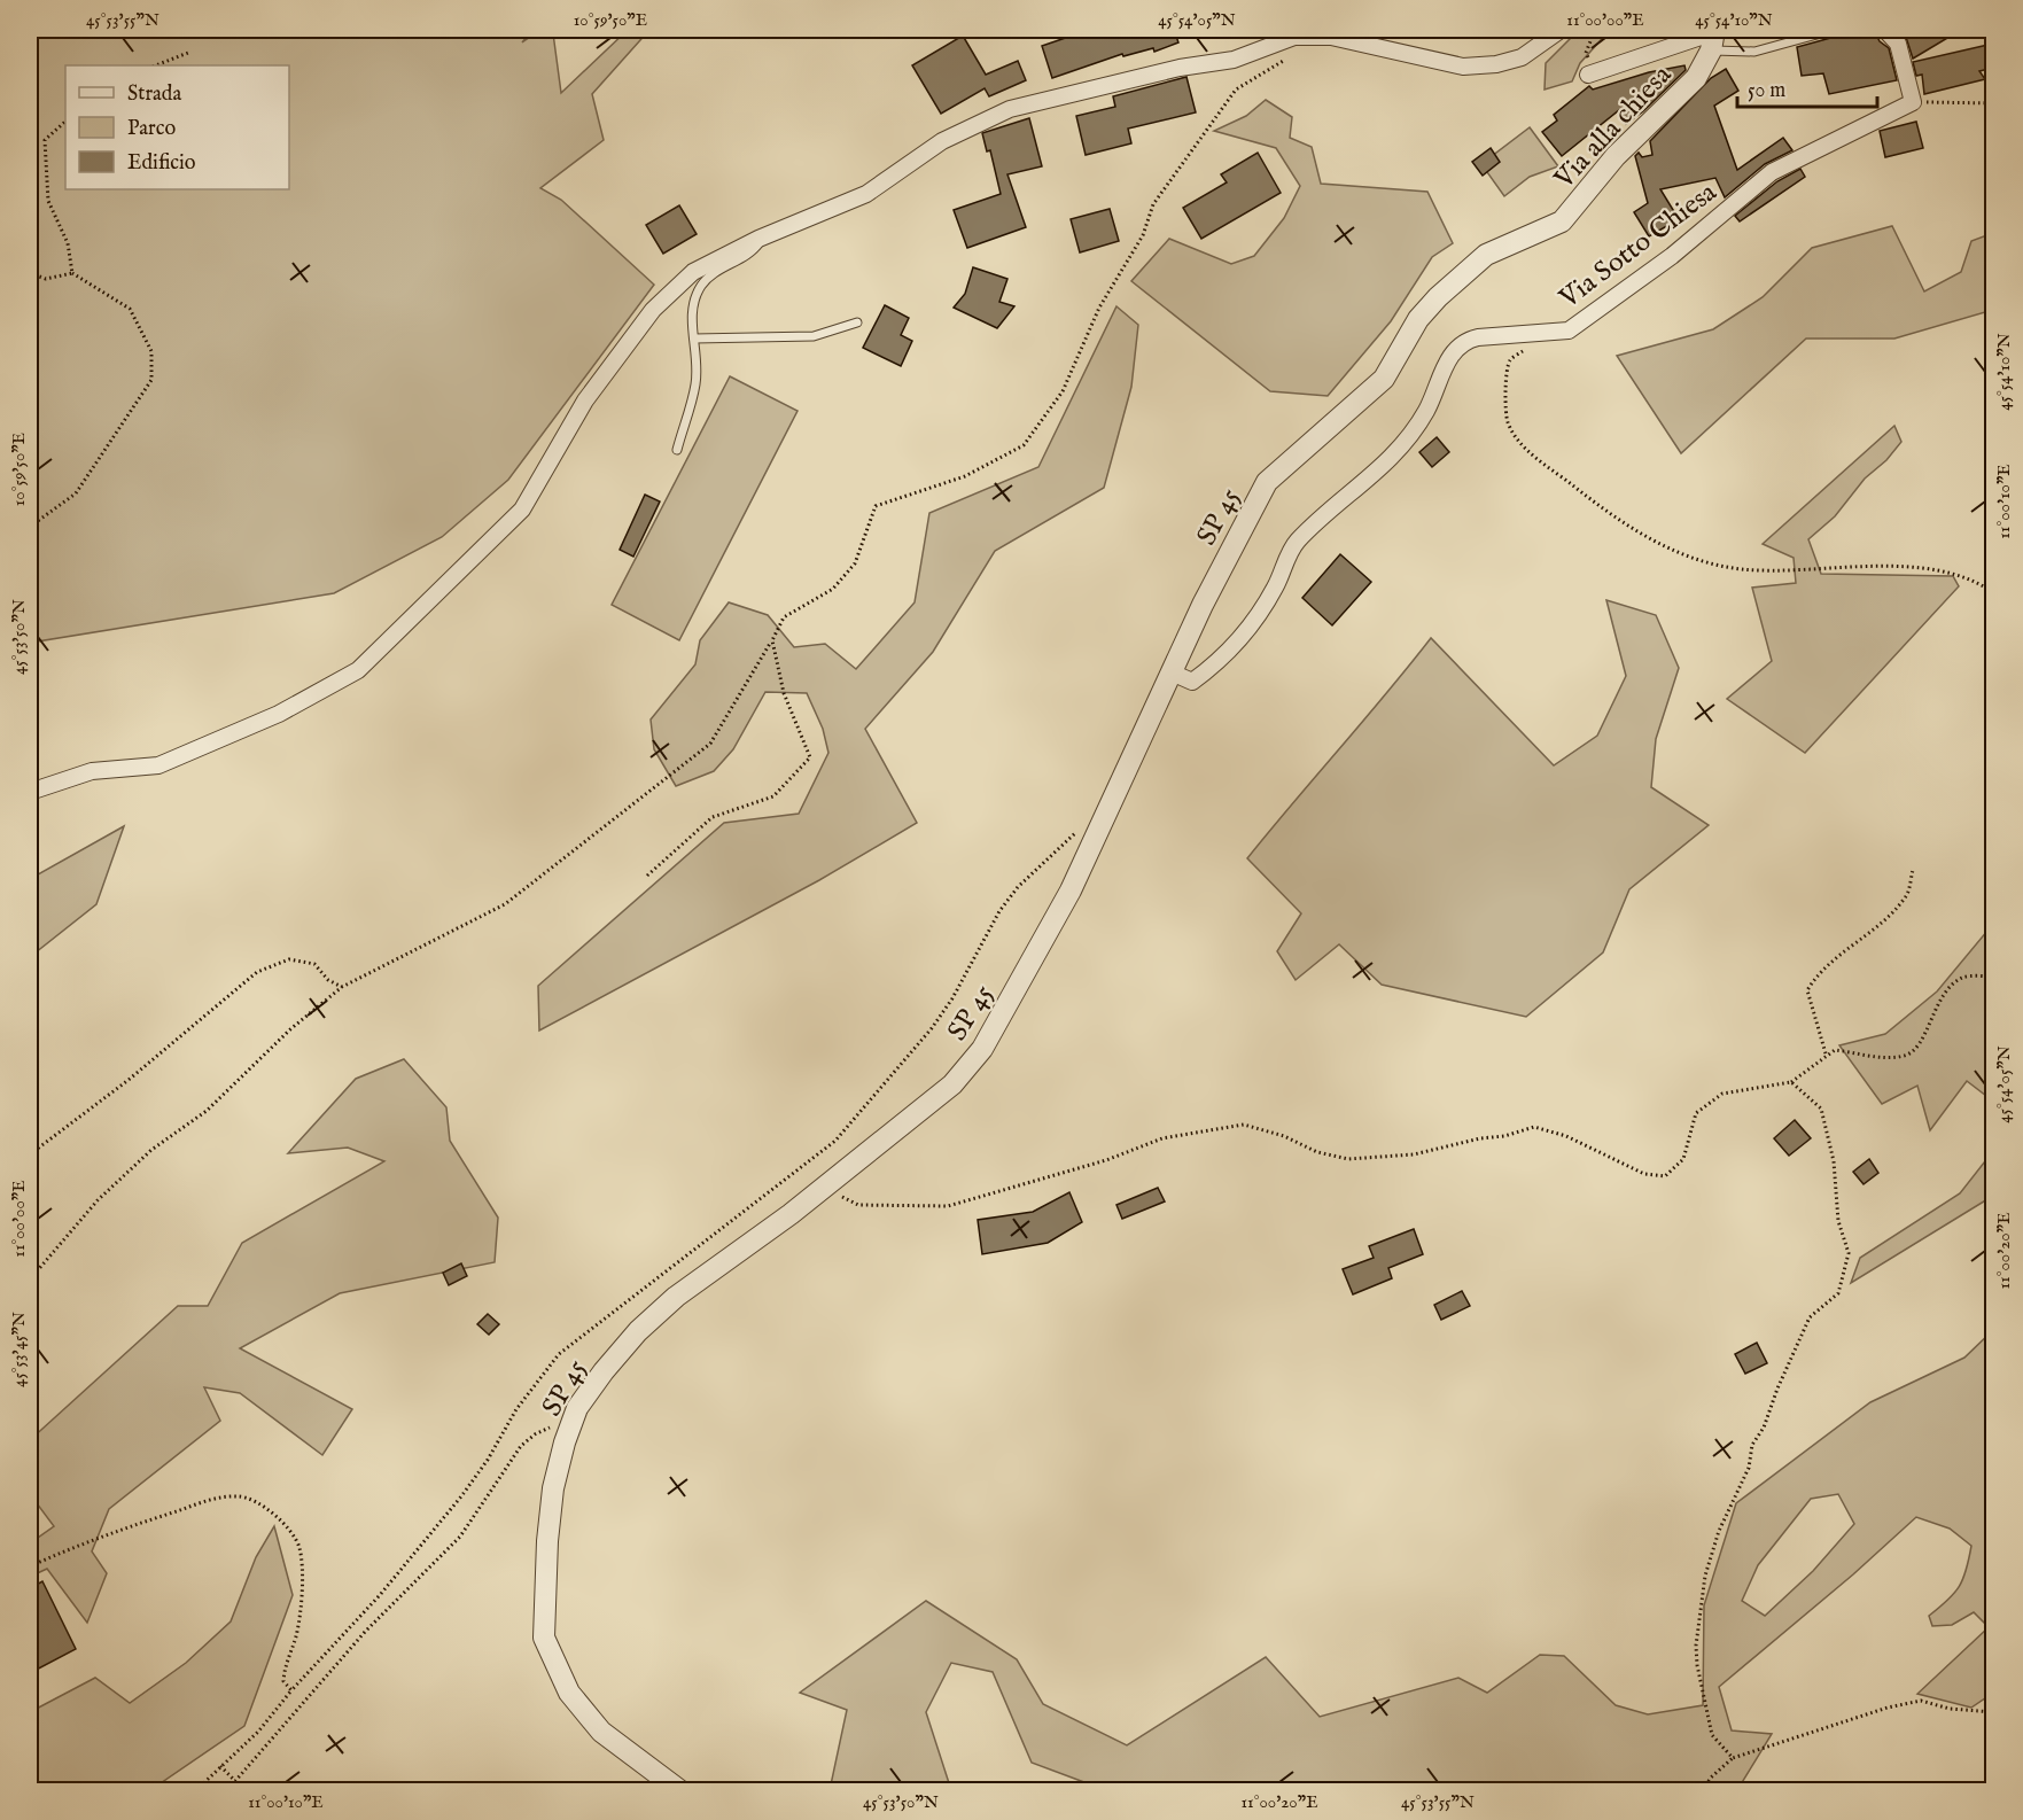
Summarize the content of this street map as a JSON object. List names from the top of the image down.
{
  "streets": {
    "street": ["Via alla chiesa", "Via Sotto Chiesa", "SP 45"]
  },
  "crossings": [
    ["Via alla chiesa", "SP 45"],
    ["Via Sotto Chiesa", "SP 45"]
  ],
  "legend": ["Strada", "Parco", "Edificio"],
  "scale_bar": "50 m",
  "coordinates": [
    "45°53'55\"N",
    "10°59'50\"E",
    "45°54'05\"N",
    "11°00'00\"E",
    "45°54'10\"N",
    "11°00'10\"E",
    "45°53'50\"N",
    "11°00'20\"E",
    "45°53'45\"N"
  ]
}
